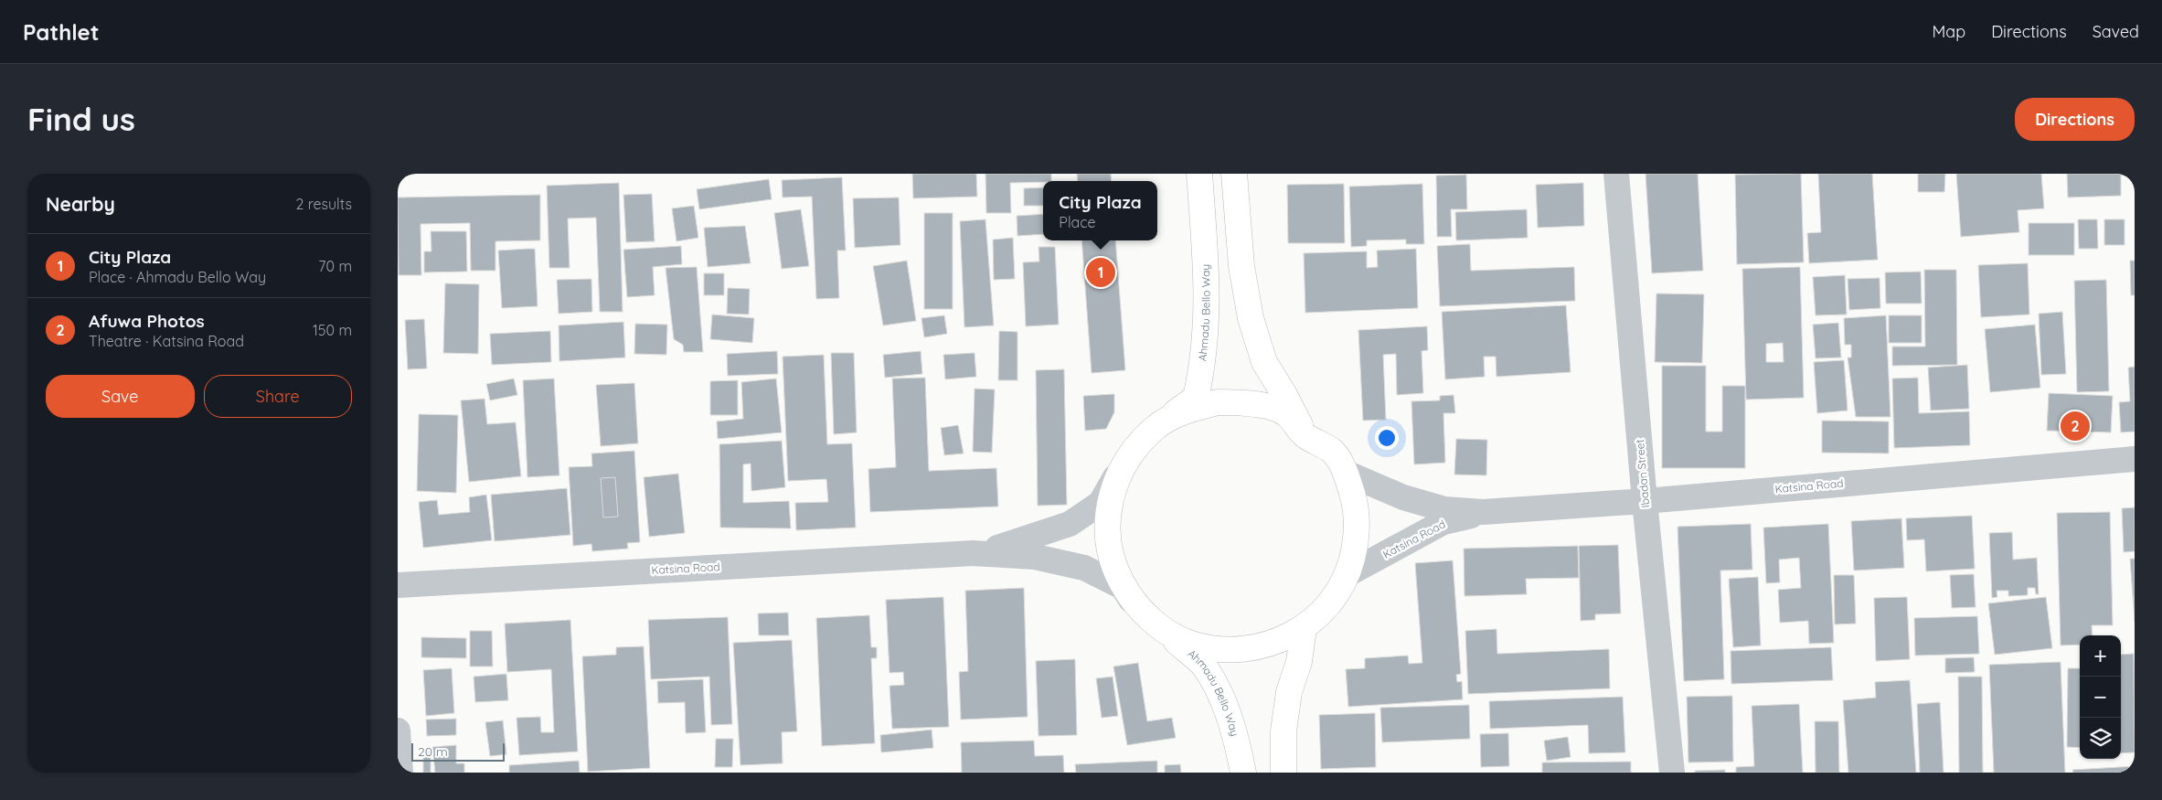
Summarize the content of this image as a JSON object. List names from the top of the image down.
{
  "streets": {
    "main road": ["Ahmadu Bello Way"],
    "street": ["Ibadan Street", "Katsina Road"]
  },
  "crossings": [
    ["Ibadan Street", "Katsina Road"]
  ],
  "scale_bar": "20 m",
  "page": {
    "header": "Pathlet",
    "nav": ["Map", "Directions", "Saved"],
    "buttons": [
      "Directions",
      ["Save", "Share"]
    ],
    "title": "Find us",
    "heading": ["Nearby", "2 results"],
    "popup": ["City Plaza", "Place"],
    "list": [
      {
        "mark": "1",
        "name": "City Plaza",
        "note": "Place · Ahmadu Bello Way",
        "value": "70 m"
      },
      {
        "mark": "2",
        "name": "Afuwa Photos",
        "note": "Theatre · Katsina Road",
        "value": "150 m"
      }
    ],
    "pins": ["1", "2"],
    "map_buttons": ["+", "−"],
    "scale": "20 m"
  }
}
